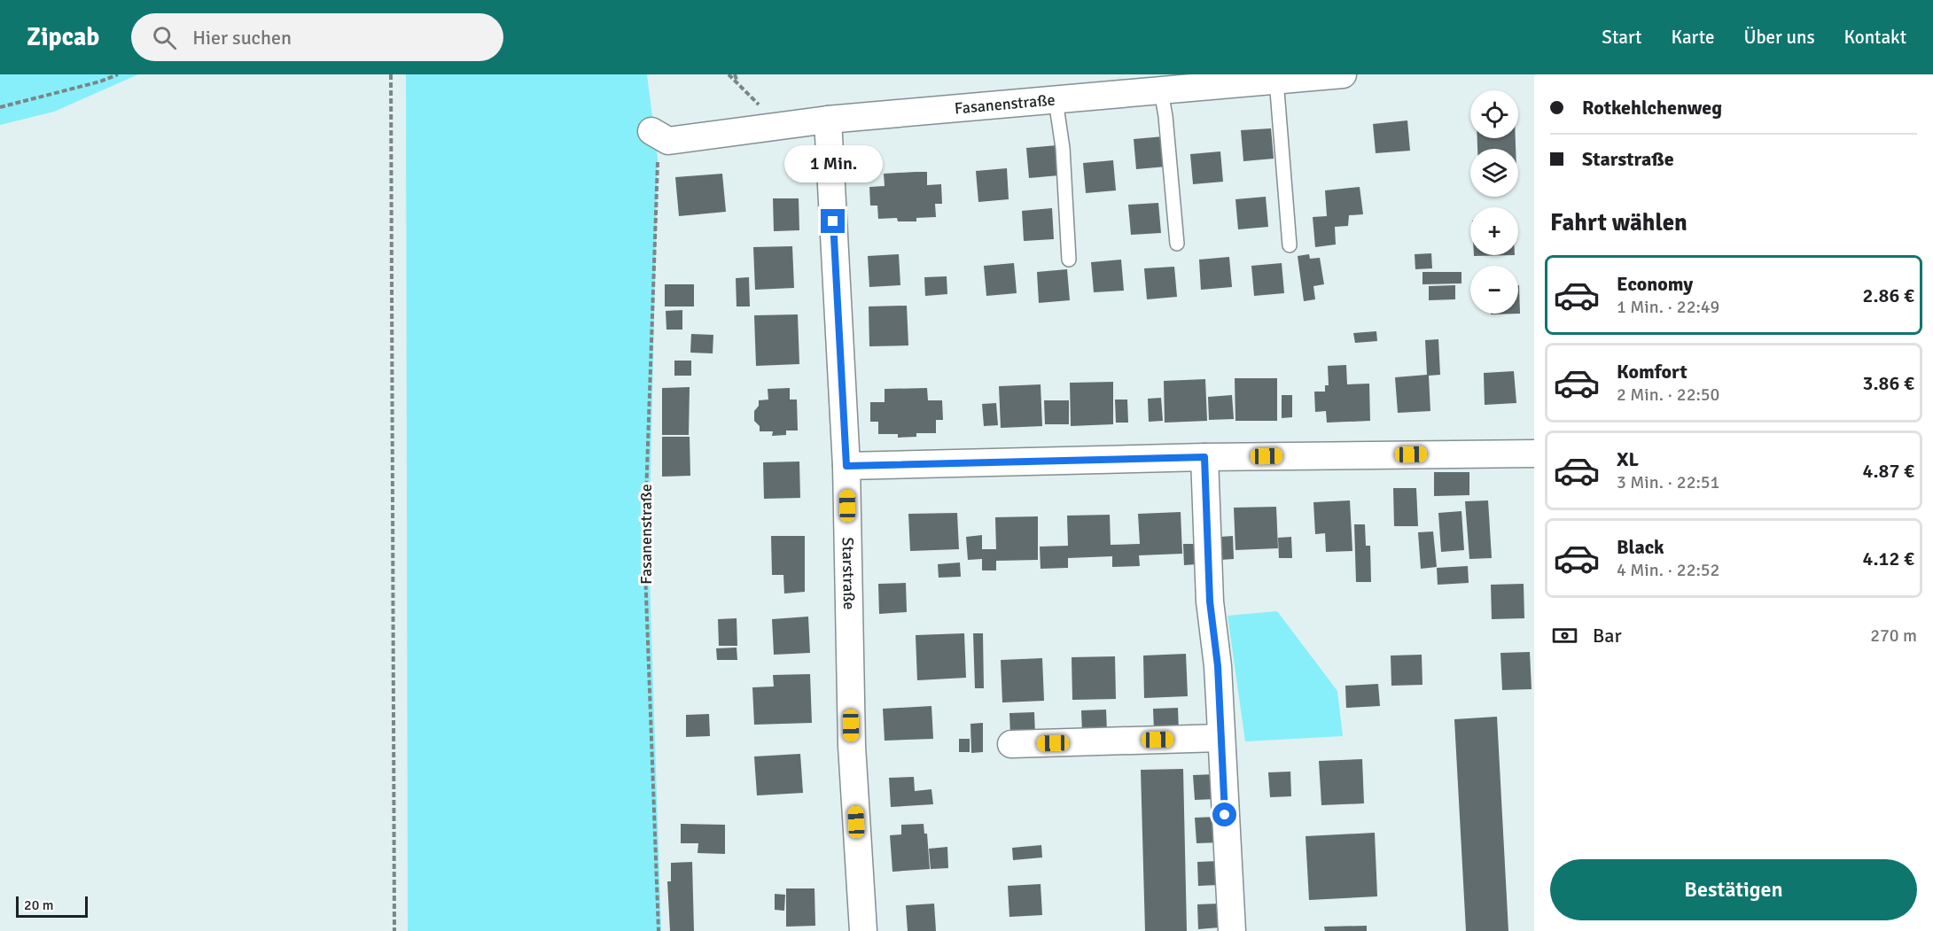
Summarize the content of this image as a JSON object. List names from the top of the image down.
{
  "streets": {
    "street": ["Fasanenstraße", "Starstraße"]
  },
  "crossings": [
    ["Fasanenstraße", "Starstraße"]
  ],
  "scale_bar": "20 m",
  "page": {
    "header": "Zipcab",
    "search": "Hier suchen",
    "nav": [
      "Start",
      "Karte",
      "Über uns",
      "Kontakt"
    ],
    "banner": ["Rotkehlchenweg", "Starstraße"],
    "map_buttons": ["+", "−"],
    "bubble": "1 Min.",
    "heading": "Fahrt wählen",
    "list": [
      {
        "name": "Economy",
        "note": "1 Min. · 22:49",
        "value": "2.86 €"
      },
      {
        "name": "Komfort",
        "note": "2 Min. · 22:50",
        "value": "3.86 €"
      },
      {
        "name": "XL",
        "note": "3 Min. · 22:51",
        "value": "4.87 €"
      },
      {
        "name": "Black",
        "note": "4 Min. · 22:52",
        "value": "4.12 €"
      }
    ],
    "pay": ["Bar", "270 m"],
    "buttons": "Bestätigen",
    "scale": "20 m"
  }
}
